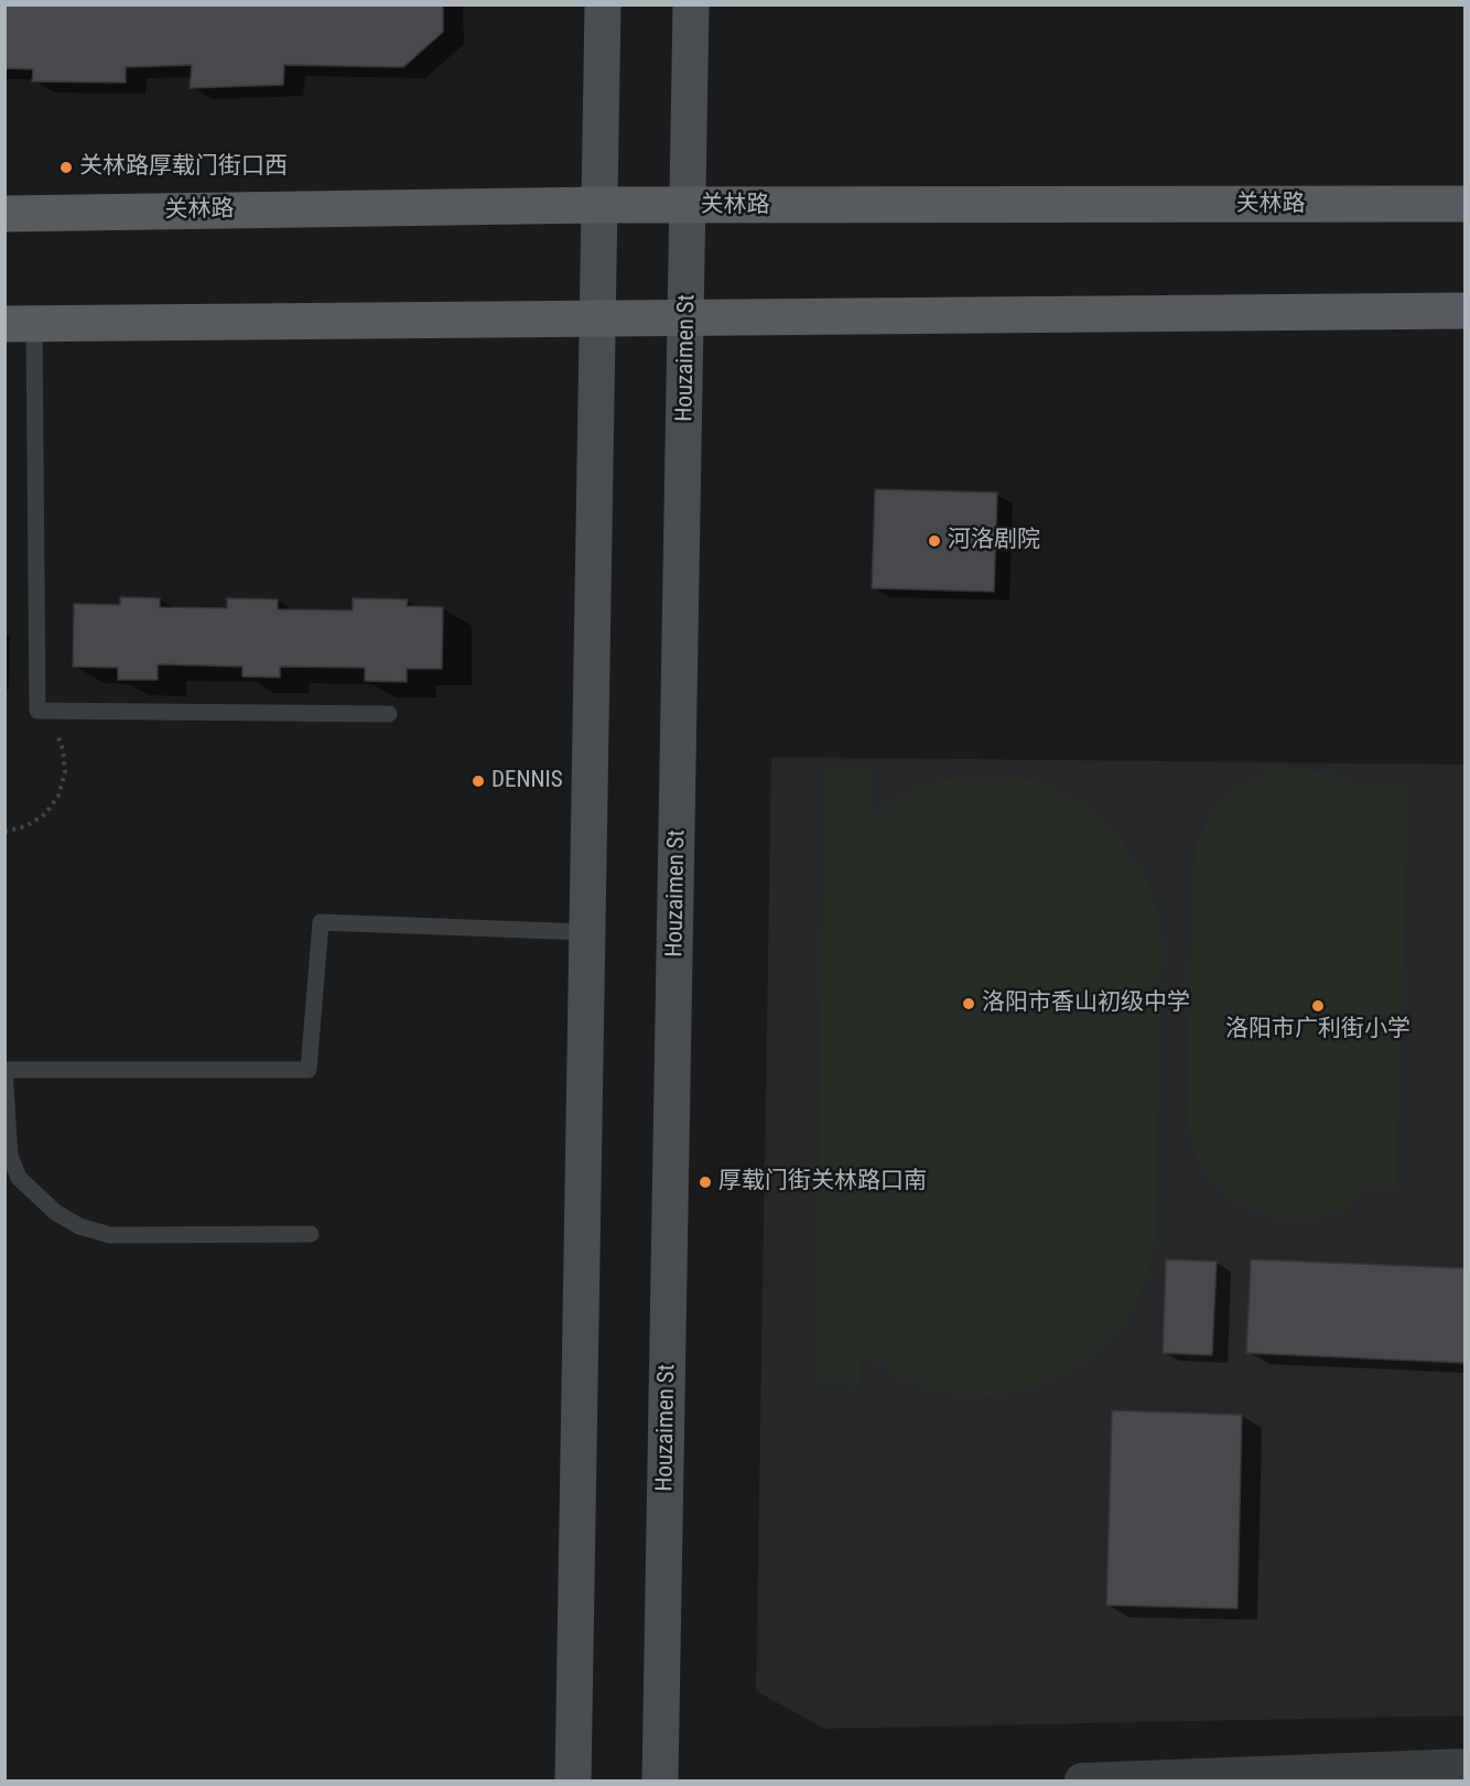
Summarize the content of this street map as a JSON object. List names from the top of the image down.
{
  "streets": {
    "main road": ["关林路", "Houzaimen St"]
  },
  "crossings": [
    ["关林路", "Houzaimen St"]
  ],
  "places": [
    "关林路厚载门街口西",
    "河洛剧院",
    "DENNIS",
    "洛阳市香山初级中学",
    "洛阳市广利街小学",
    "厚载门街关林路口南"
  ]
}
